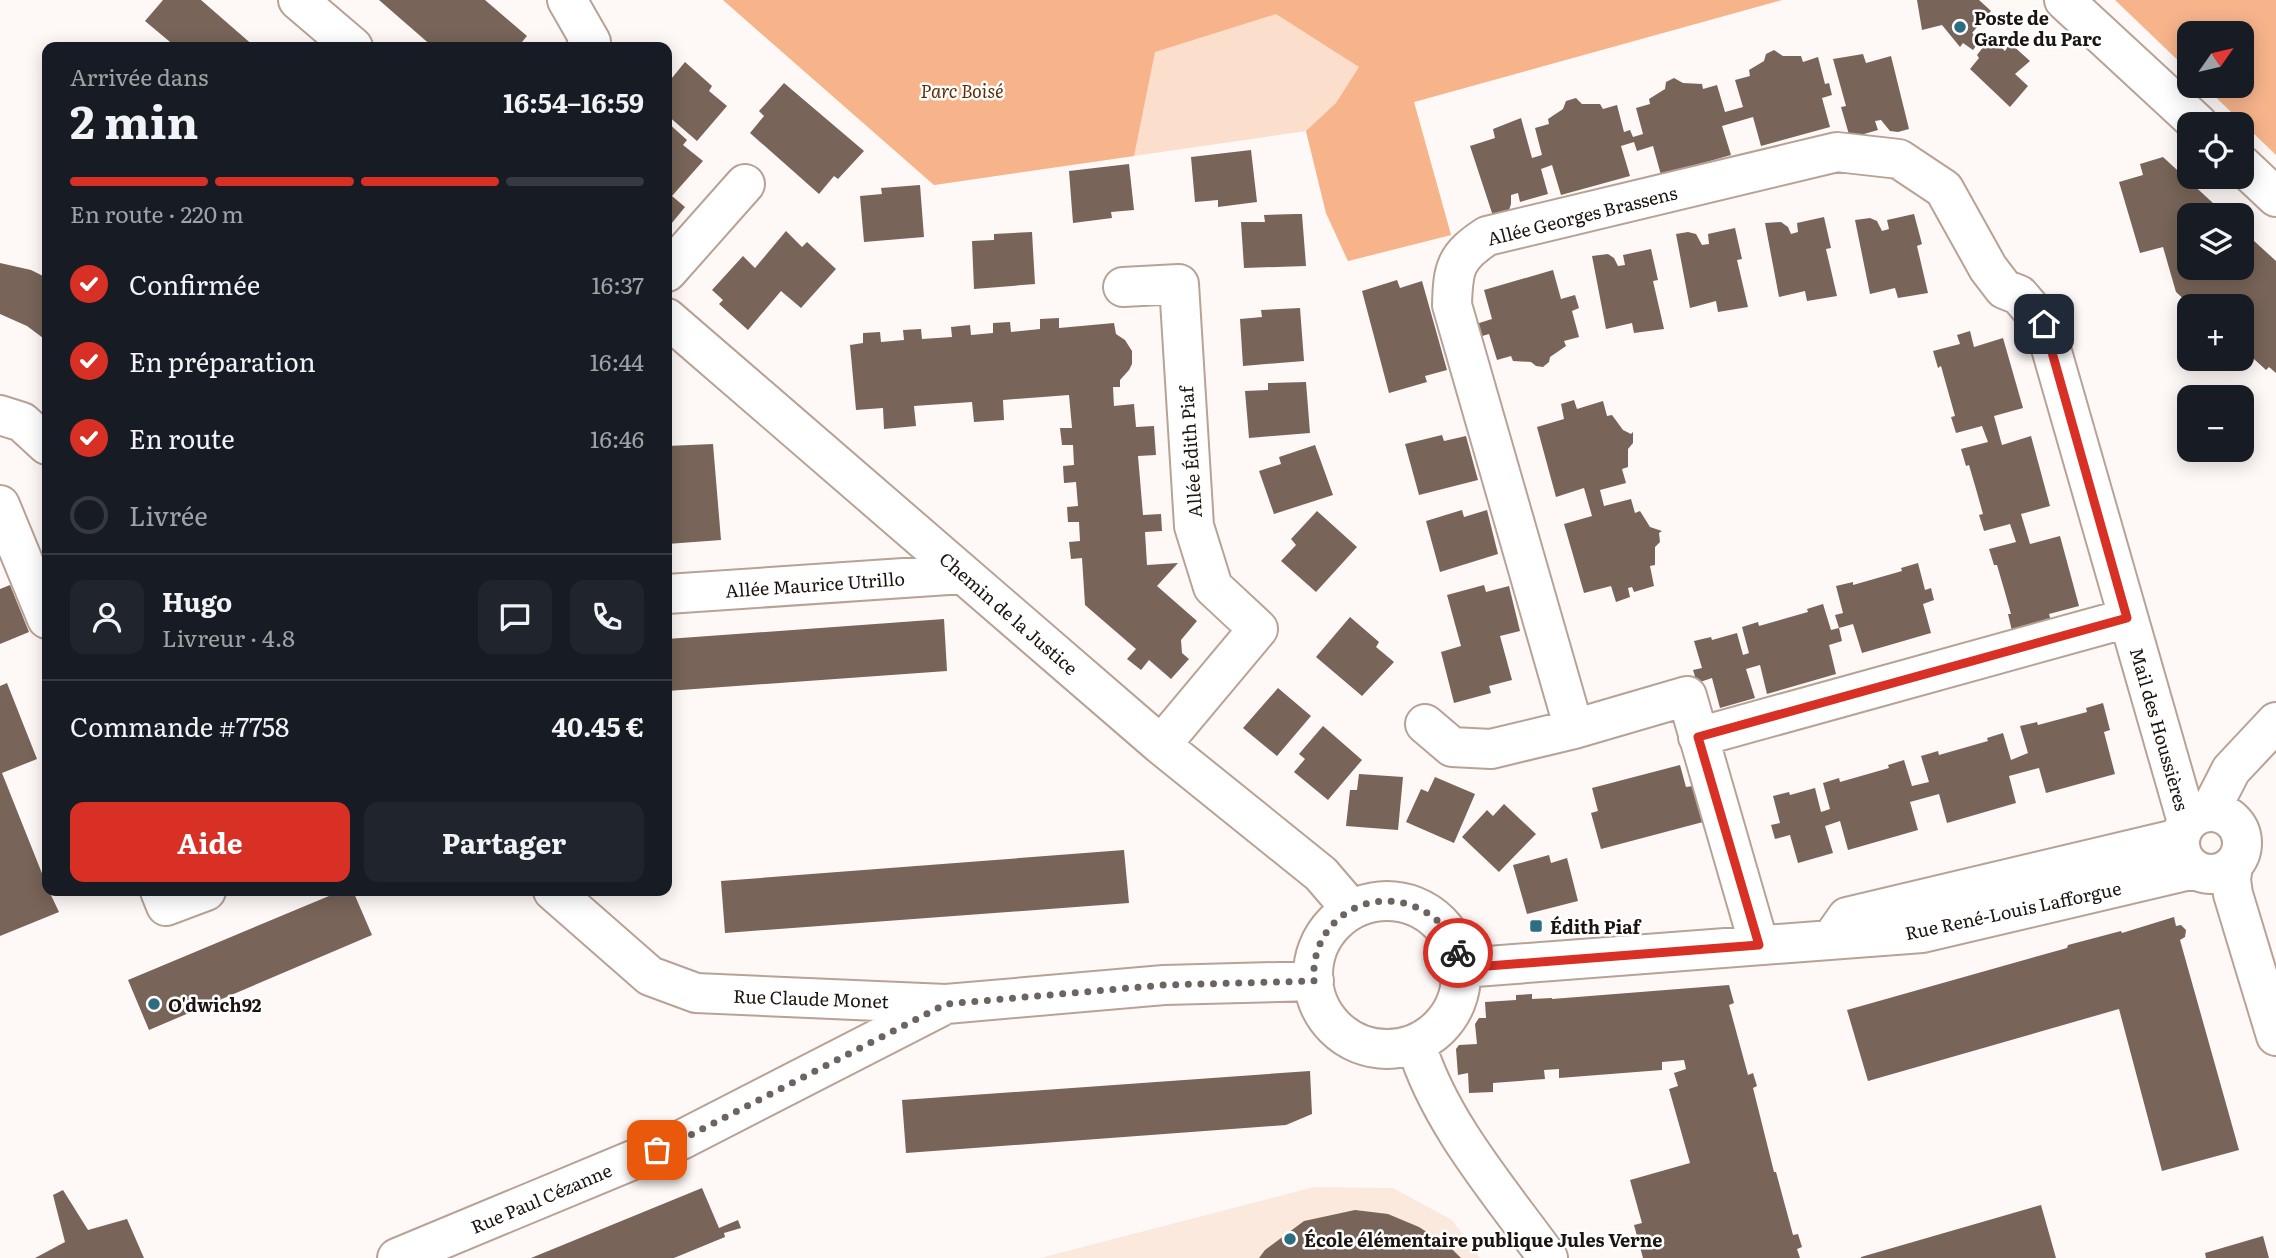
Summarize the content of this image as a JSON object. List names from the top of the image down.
{
  "streets": {
    "street": [
      "Allée Georges Brassens",
      "Allée Édith Piaf",
      "Allée Maurice Utrillo",
      "Chemin de la Justice",
      "Mail des Houssières",
      "Rue René-Louis Lafforgue",
      "Rue Claude Monet",
      "Rue Paul Cézanne"
    ]
  },
  "crossings": [
    ["Allée Georges Brassens", "Mail des Houssières"],
    ["Allée Édith Piaf", "Chemin de la Justice"],
    ["Allée Maurice Utrillo", "Chemin de la Justice"],
    ["Chemin de la Justice", "Rue René-Louis Lafforgue"],
    ["Chemin de la Justice", "Rue Claude Monet"],
    ["Mail des Houssières", "Rue René-Louis Lafforgue"],
    ["Rue René-Louis Lafforgue", "Rue Claude Monet"],
    ["Rue Claude Monet", "Rue Paul Cézanne"]
  ],
  "parks": ["Parc Boisé"],
  "places": {
    "other": ["Poste de Garde du Parc", "O'dwich92", "École élémentaire publique Jules Verne"],
    "transit": ["Édith Piaf"]
  },
  "north": "top right",
  "page": {
    "map_buttons": ["+", "−"],
    "heading": ["2 min", "Arrivée dans", "16:54–16:59"],
    "panel": [
      "Hugo",
      "Livreur · 4.8",
      "Commande #7758",
      "40.45 €"
    ],
    "bar": "En route · 220 m",
    "list": [
      ["Confirmée", "16:37"],
      ["En préparation", "16:44"],
      ["En route", "16:46"],
      "Livrée"
    ],
    "buttons": ["Aide", "Partager"]
  }
}
